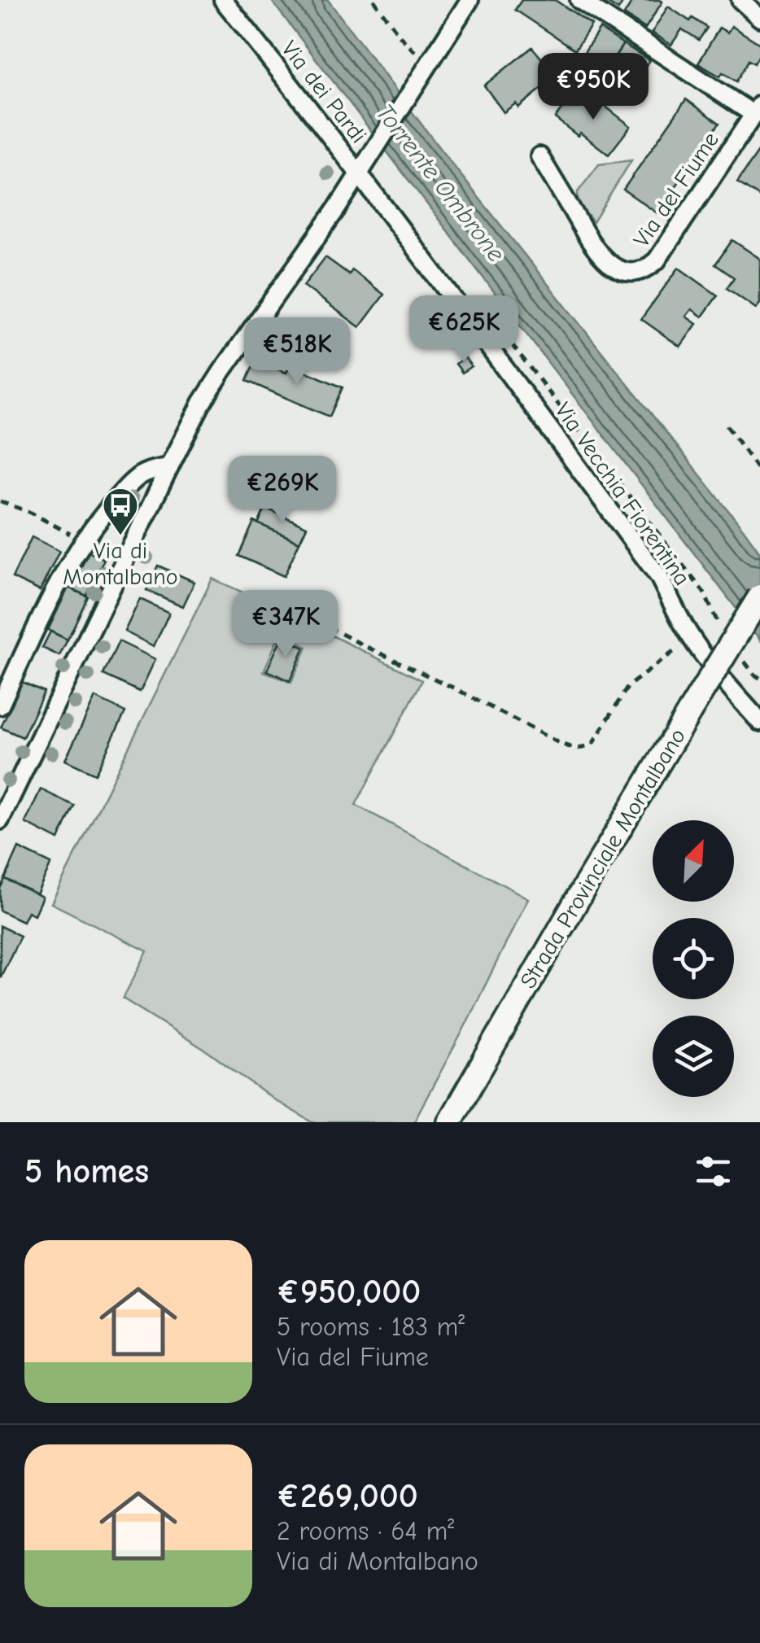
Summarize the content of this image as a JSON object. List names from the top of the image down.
{
  "streets": {
    "main road": ["Strada Provinciale Montalbano"],
    "street": ["Via dei Pardi", "Via del Fiume", "Via Vecchia Fiorentina"]
  },
  "crossings": [
    ["Via dei Pardi", "Via Vecchia Fiorentina"]
  ],
  "water": ["Torrente Ombrone"],
  "places": {
    "bus stop": ["Via di Montalbano"]
  },
  "north": "top right",
  "page": {
    "price": [
      "€950K",
      "€625K",
      "€518K",
      "€269K",
      "€347K"
    ],
    "heading": "5 homes",
    "list": [
      {
        "name": "€950,000",
        "note": "5 rooms · 183 m² · Via del Fiume"
      },
      {
        "name": "€269,000",
        "note": "2 rooms · 64 m² · Via di Montalbano"
      }
    ]
  }
}
